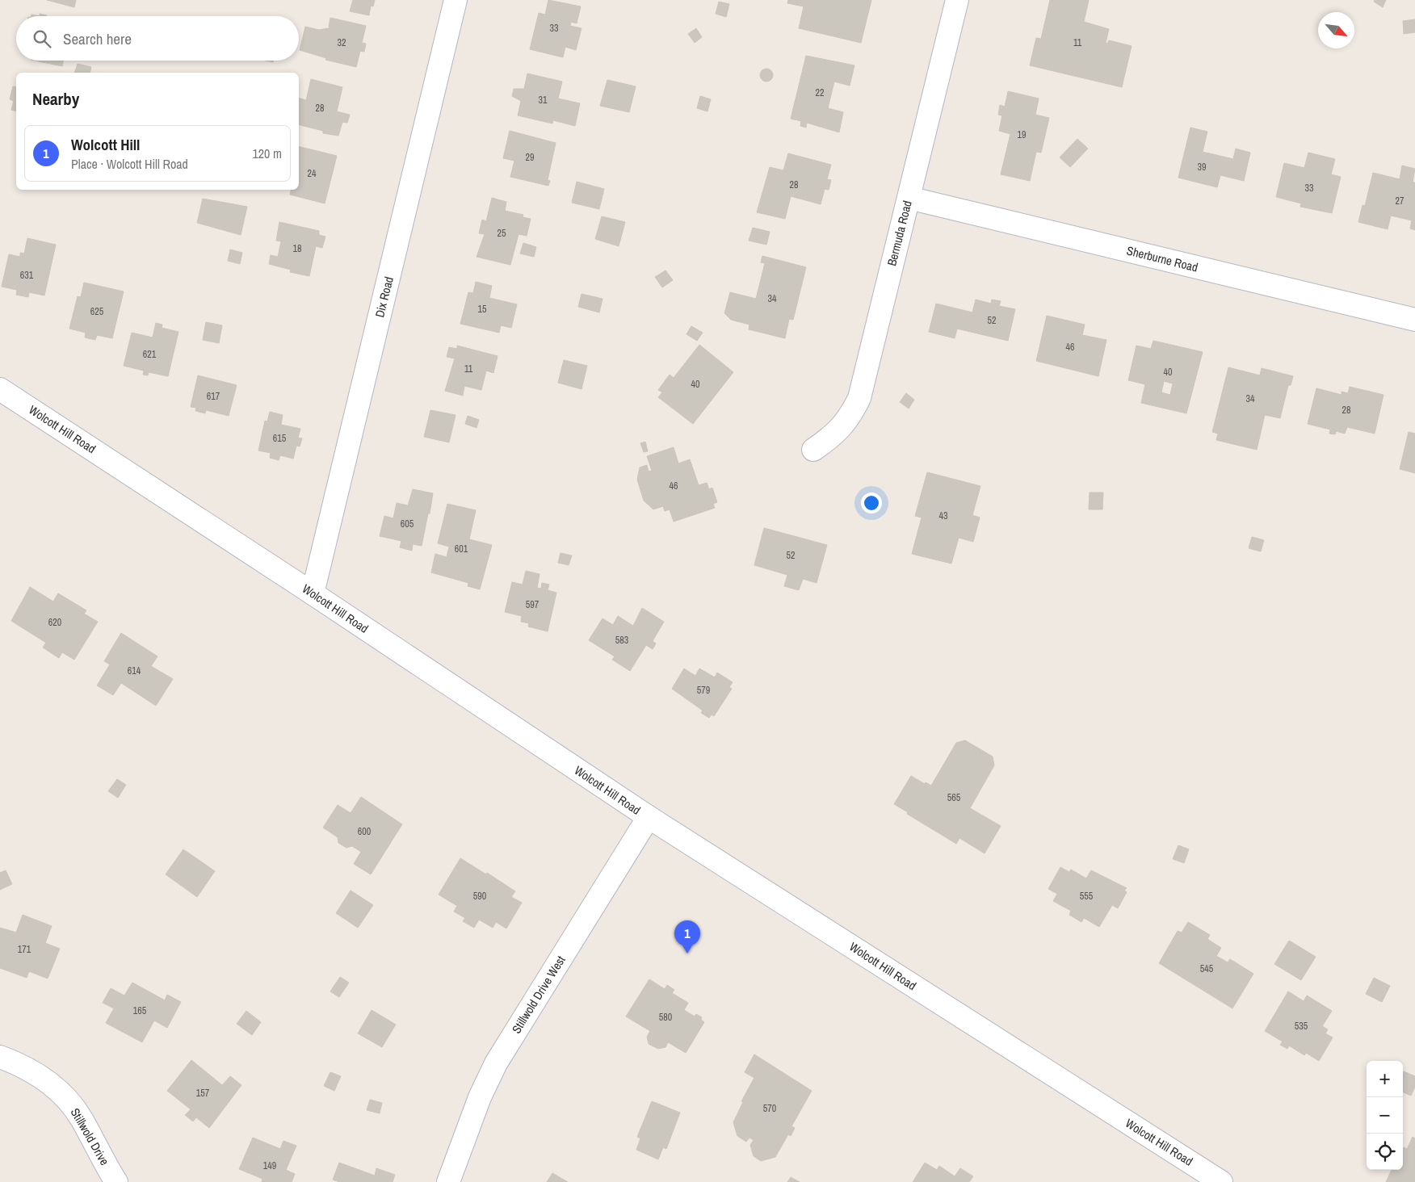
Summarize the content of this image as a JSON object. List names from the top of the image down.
{
  "streets": {
    "street": [
      "Bermuda Road",
      "Sherburne Road",
      "Dix Road",
      "Wolcott Hill Road",
      "Stillwold Drive West",
      "Stillwold Drive"
    ]
  },
  "crossings": [
    ["Bermuda Road", "Sherburne Road"],
    ["Dix Road", "Wolcott Hill Road"],
    ["Wolcott Hill Road", "Stillwold Drive West"]
  ],
  "house_numbers": [
    "33",
    "32",
    "11",
    "22",
    "31",
    "28",
    "19",
    "29",
    "39",
    "24",
    "28",
    "33",
    "27",
    "25",
    "18",
    "631",
    "34",
    "15",
    "625",
    "52",
    "46",
    "621",
    "11",
    "40",
    "40",
    "617",
    "34",
    "28",
    "615",
    "46",
    "43",
    "605",
    "601",
    "52",
    "597",
    "620",
    "583",
    "614",
    "579",
    "565",
    "600",
    "590",
    "555",
    "171",
    "545",
    "165",
    "580",
    "535",
    "157",
    "570",
    "149"
  ],
  "north": "bottom right",
  "page": {
    "search": "Search here",
    "heading": "Nearby",
    "list": [
      {
        "mark": "1",
        "name": "Wolcott Hill",
        "note": "Place · Wolcott Hill Road",
        "value": "120 m"
      }
    ],
    "pins": "1",
    "map_buttons": ["+", "−"]
  }
}
